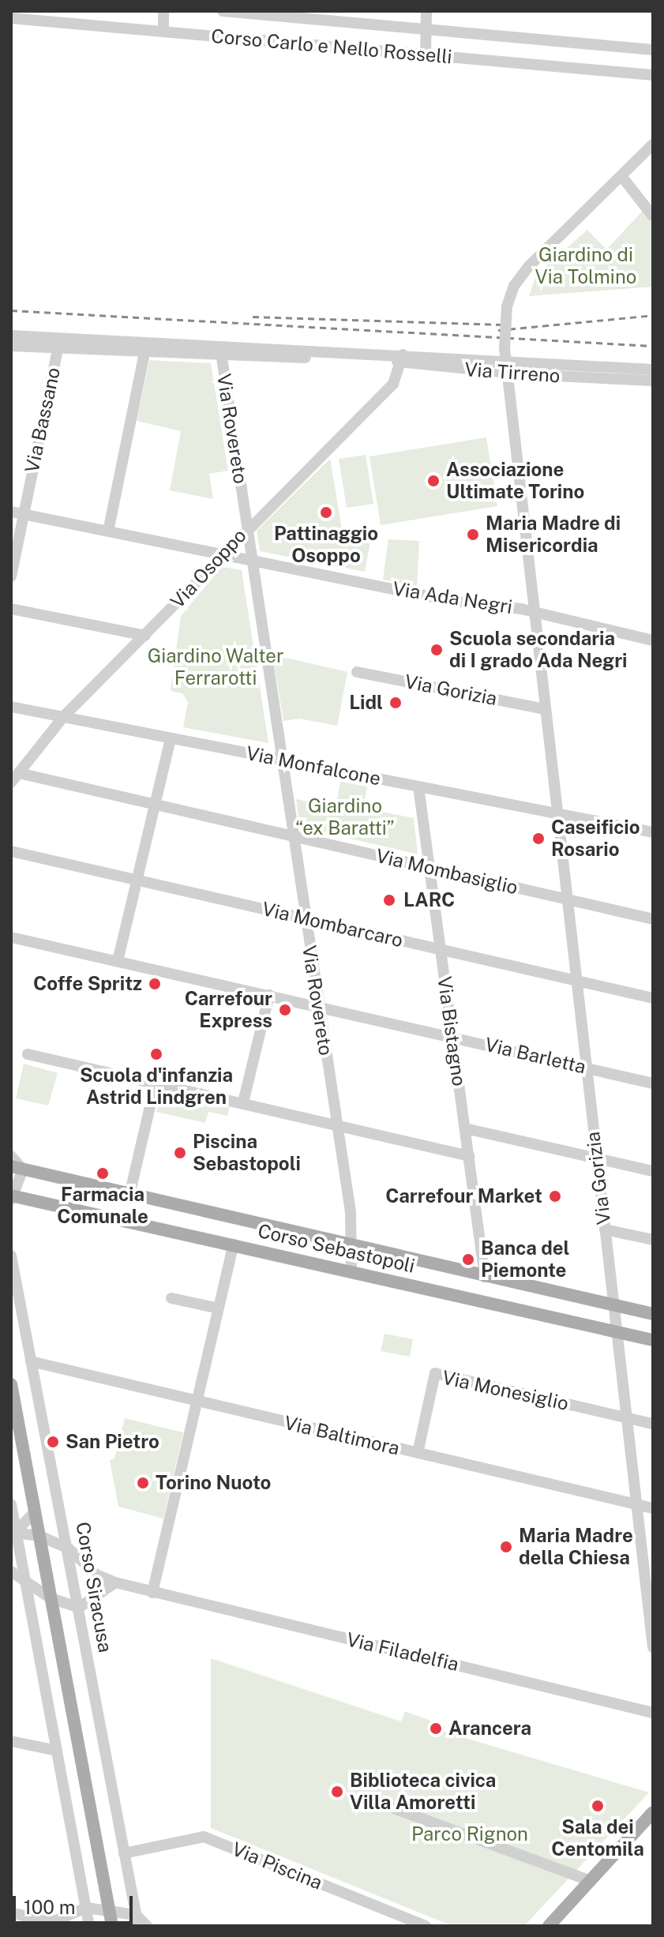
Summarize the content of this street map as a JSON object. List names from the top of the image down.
{
  "streets": {
    "main road": ["Corso Sebastopoli"],
    "street": [
      "Corso Carlo e Nello Rosselli",
      "Via Tirreno",
      "Via Bassano",
      "Via Rovereto",
      "Via Osoppo",
      "Via Ada Negri",
      "Via Gorizia",
      "Via Monfalcone",
      "Via Mombasiglio",
      "Via Mombarcaro",
      "Via Bistagno",
      "Via Barletta",
      "Via Monesiglio",
      "Via Baltimora",
      "Corso Siracusa",
      "Via Filadelfia",
      "Via Piscina"
    ]
  },
  "crossings": [
    ["Via Tirreno", "Via Bassano"],
    ["Via Tirreno", "Via Rovereto"],
    ["Via Tirreno", "Via Osoppo"],
    ["Via Tirreno", "Via Gorizia"],
    ["Via Bassano", "Via Ada Negri"],
    ["Via Rovereto", "Via Osoppo"],
    ["Via Rovereto", "Via Ada Negri"],
    ["Via Rovereto", "Via Monfalcone"],
    ["Via Rovereto", "Via Mombasiglio"],
    ["Via Rovereto", "Via Mombarcaro"],
    ["Via Rovereto", "Via Barletta"],
    ["Via Rovereto", "Corso Sebastopoli"],
    ["Via Osoppo", "Via Ada Negri"],
    ["Via Osoppo", "Via Monfalcone"],
    ["Via Osoppo", "Via Mombasiglio"],
    ["Via Ada Negri", "Via Gorizia"],
    ["Via Gorizia", "Via Monfalcone"],
    ["Via Gorizia", "Via Mombasiglio"],
    ["Via Gorizia", "Via Mombarcaro"],
    ["Via Gorizia", "Via Barletta"],
    ["Via Gorizia", "Corso Sebastopoli"],
    ["Via Gorizia", "Via Monesiglio"],
    ["Via Gorizia", "Via Baltimora"],
    ["Via Monfalcone", "Via Bistagno"],
    ["Via Mombasiglio", "Via Bistagno"],
    ["Via Mombarcaro", "Via Bistagno"],
    ["Via Bistagno", "Via Barletta"],
    ["Via Bistagno", "Corso Sebastopoli"],
    ["Via Monesiglio", "Via Baltimora"],
    ["Via Baltimora", "Corso Siracusa"],
    ["Corso Siracusa", "Via Filadelfia"],
    ["Corso Siracusa", "Via Piscina"]
  ],
  "parks": [
    "Giardino di Via Tolmino",
    "Giardino Walter Ferrarotti",
    "Giardino “ex Baratti”",
    "Parco Rignon"
  ],
  "places": [
    "Associazione Ultimate Torino",
    "Pattinaggio Osoppo",
    "Maria Madre di Misericordia",
    "Scuola secondaria di I grado Ada Negri",
    "Lidl",
    "Caseificio Rosario",
    "LARC",
    "Coffe Spritz",
    "Carrefour Express",
    "Scuola d'infanzia Astrid Lindgren",
    "Piscina Sebastopoli",
    "Farmacia Comunale",
    "Carrefour Market",
    "Banca del Piemonte",
    "San Pietro",
    "Torino Nuoto",
    "Maria Madre della Chiesa",
    "Arancera",
    "Biblioteca civica Villa Amoretti",
    "Sala dei Centomila"
  ],
  "scale_bar": "100 m"
}
